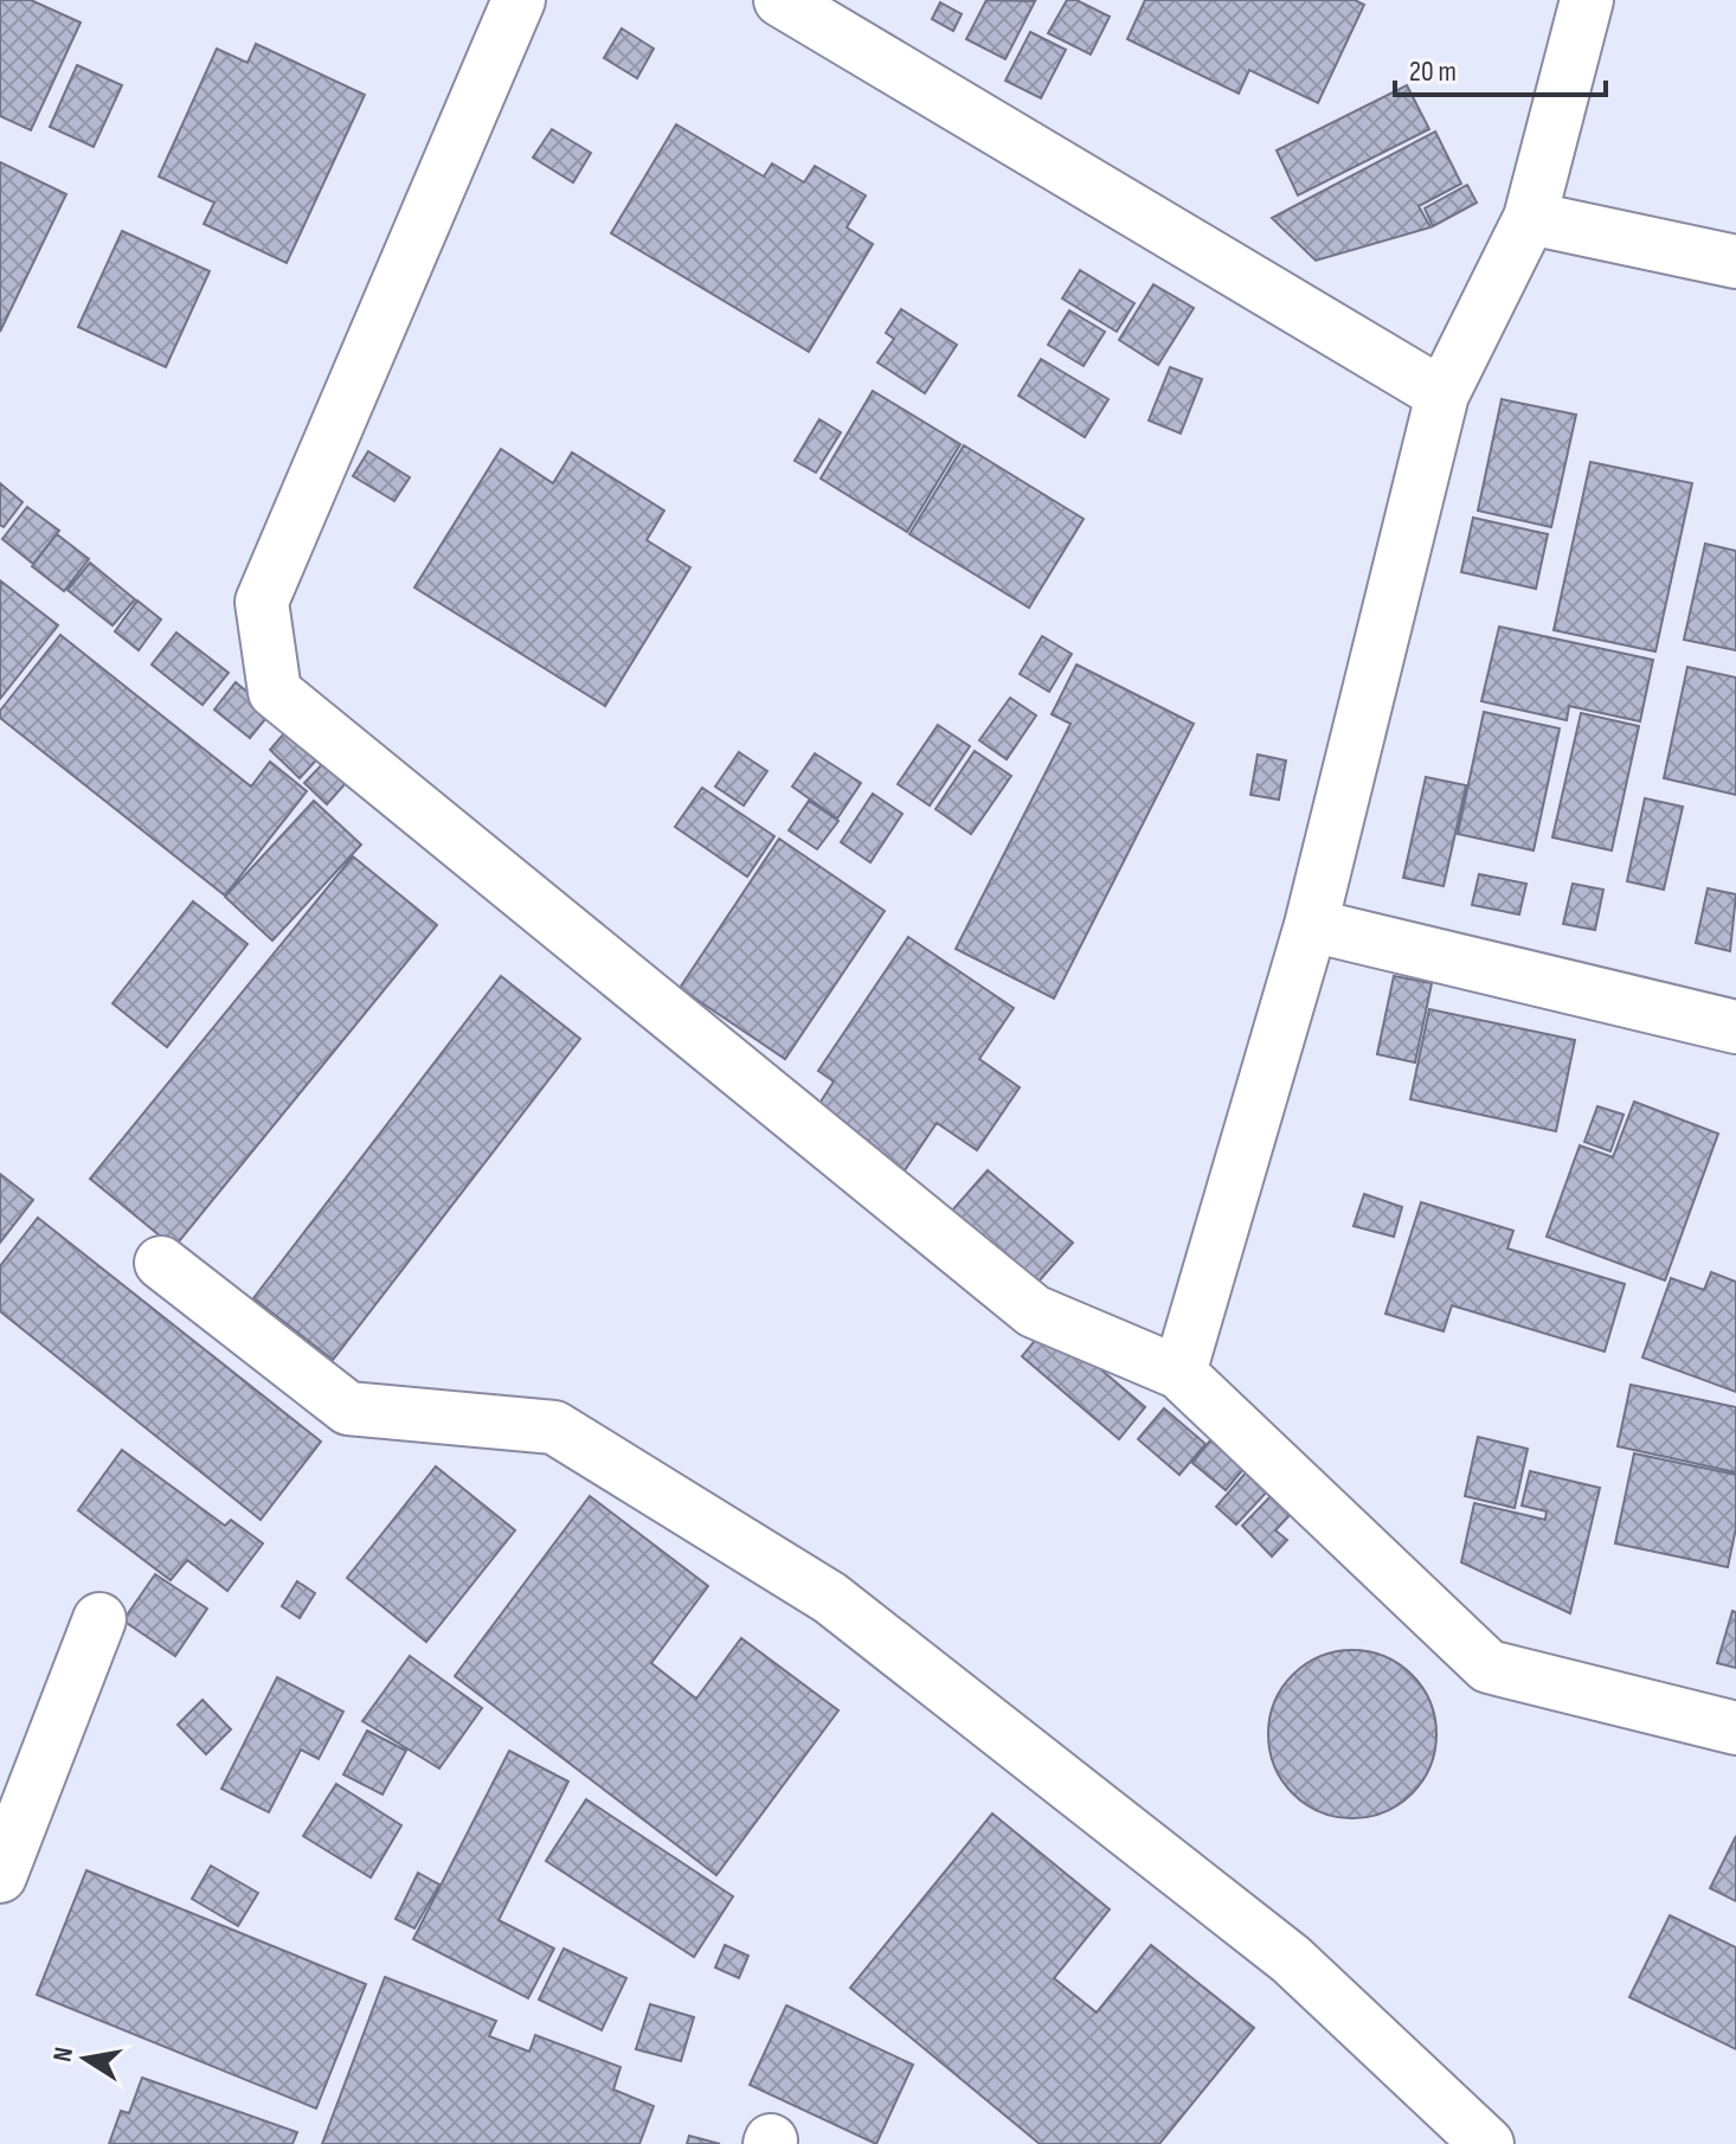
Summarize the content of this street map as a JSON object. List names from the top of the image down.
{
  "scale_bar": "20 m",
  "north": "left"
}
